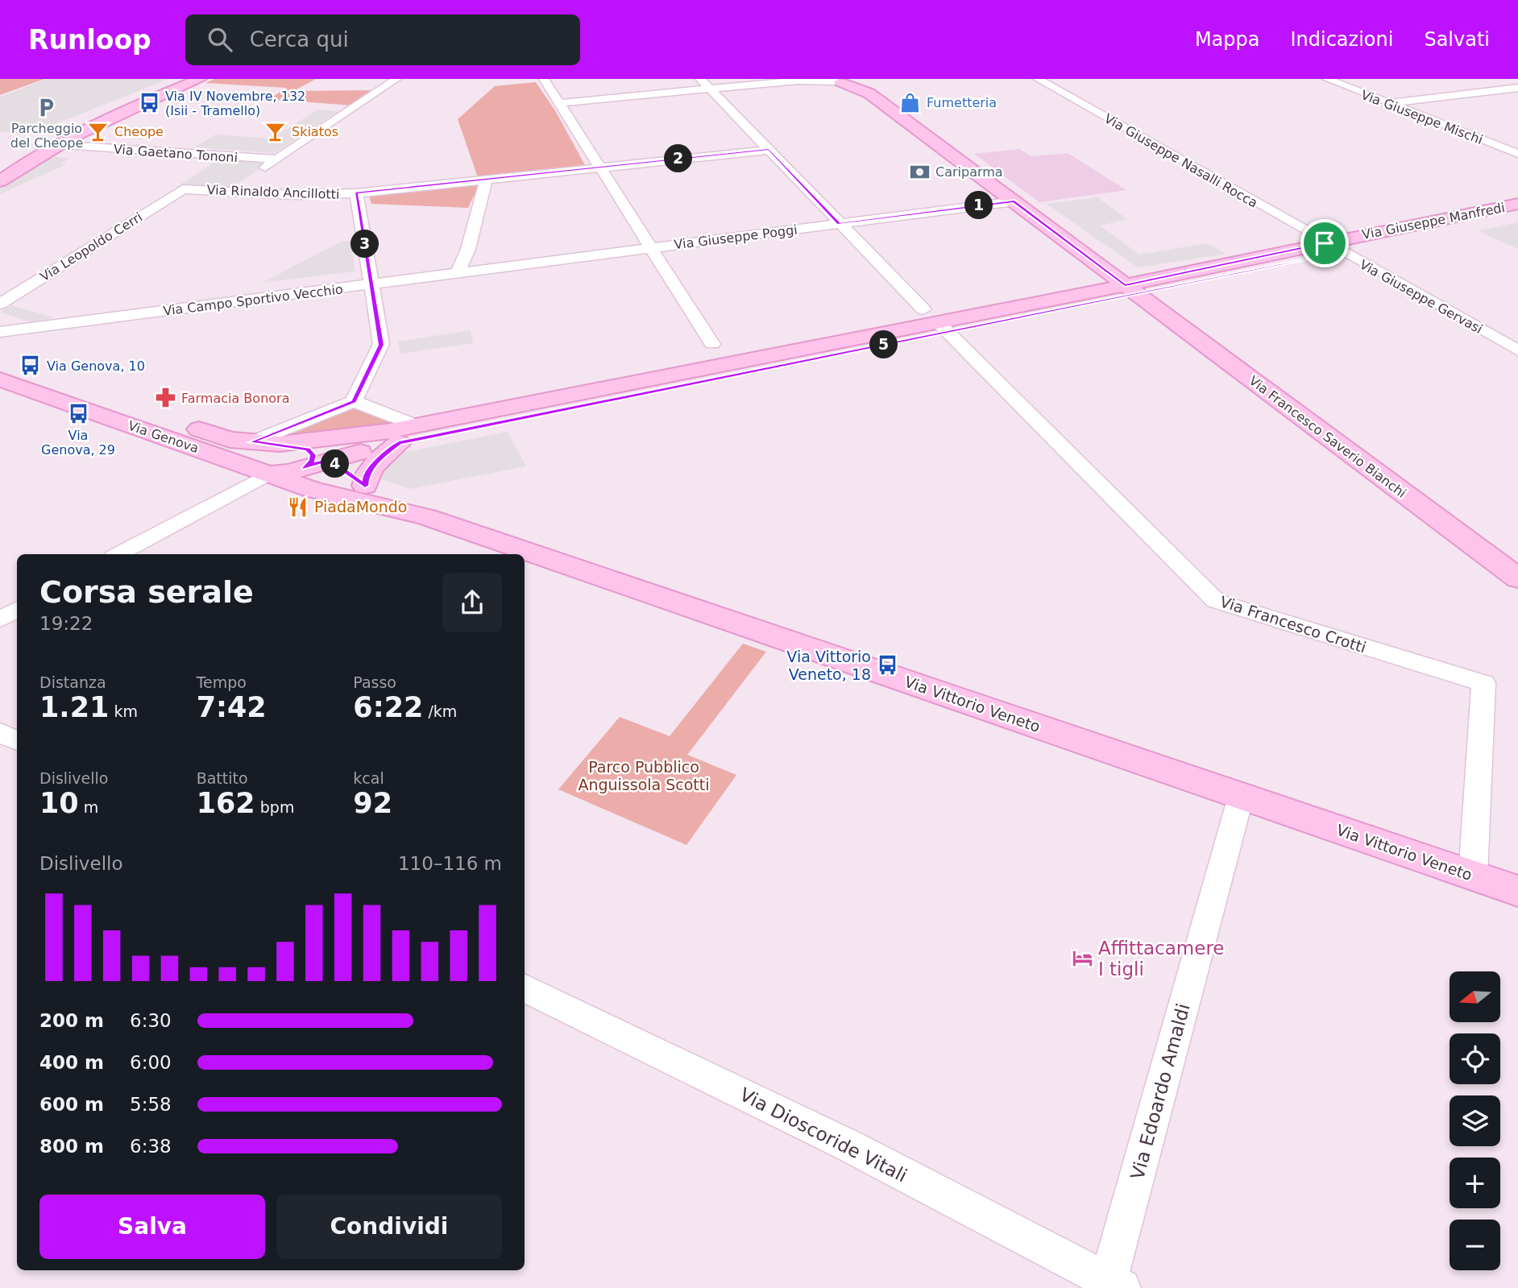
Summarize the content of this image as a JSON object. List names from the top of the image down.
{
  "streets": {
    "main road": [
      "Via Giuseppe Manfredi",
      "Via Genova",
      "Via Francesco Saverio Bianchi",
      "Via Vittorio Veneto"
    ],
    "street": [
      "Via Giuseppe Mischi",
      "Via Gaetano Tononi",
      "Via Giuseppe Nasalli Rocca",
      "Via Rinaldo Ancillotti",
      "Via Giuseppe Poggi",
      "Via Leopoldo Cerri",
      "Via Giuseppe Gervasi",
      "Via Campo Sportivo Vecchio",
      "Via Francesco Crotti",
      "Via Edoardo Amaldi",
      "Via Dioscoride Vitali"
    ]
  },
  "crossings": [
    ["Via Giuseppe Nasalli Rocca", "Via Giuseppe Manfredi"],
    ["Via Giuseppe Nasalli Rocca", "Via Giuseppe Gervasi"],
    ["Via Rinaldo Ancillotti", "Via Leopoldo Cerri"],
    ["Via Giuseppe Manfredi", "Via Giuseppe Gervasi"],
    ["Via Giuseppe Manfredi", "Via Genova"],
    ["Via Giuseppe Manfredi", "Via Francesco Saverio Bianchi"],
    ["Via Giuseppe Manfredi", "Via Francesco Crotti"],
    ["Via Giuseppe Poggi", "Via Campo Sportivo Vecchio"],
    ["Via Giuseppe Poggi", "Via Francesco Saverio Bianchi"],
    ["Via Genova", "Via Vittorio Veneto"],
    ["Via Francesco Crotti", "Via Vittorio Veneto"],
    ["Via Vittorio Veneto", "Via Edoardo Amaldi"],
    ["Via Edoardo Amaldi", "Via Dioscoride Vitali"]
  ],
  "parks": ["Parco Pubblico Anguissola Scotti"],
  "places": {
    "shop": ["Fumetteria"],
    "bus stop": [
      "Via IV Novembre, 132 (Isii - Tramello)",
      "Via Genova, 10",
      "Via Genova, 29",
      "Via Vittorio Veneto, 18"
    ],
    "parking": ["Parcheggio del Cheope"],
    "bar": ["Cheope", "Skiatos"],
    "bank": ["Cariparma"],
    "pharmacy": ["Farmacia Bonora"],
    "restaurant": ["PiadaMondo"],
    "hotel": ["Affittacamere I tigli"]
  },
  "north": "left",
  "page": {
    "header": "Runloop",
    "search": "Cerca qui",
    "nav": ["Mappa", "Indicazioni", "Salvati"],
    "pins": [
      "2",
      "1",
      "3",
      "5",
      "4"
    ],
    "heading": ["Corsa serale", "19:22"],
    "stats": [
      ["Distanza", "1.21 km"],
      ["Tempo", "7:42"],
      ["Passo", "6:22 /km"],
      ["Dislivello", "10 m"],
      ["Battito", "162 bpm"],
      ["kcal", "92"]
    ],
    "chart": ["Dislivello", "110–116 m"],
    "map_buttons": ["+", "−"],
    "list": [
      {
        "name": "200 m",
        "note": "6:30"
      },
      {
        "name": "400 m",
        "note": "6:00"
      },
      {
        "name": "600 m",
        "note": "5:58"
      },
      {
        "name": "800 m",
        "note": "6:38"
      }
    ],
    "buttons": ["Salva", "Condividi"]
  }
}
